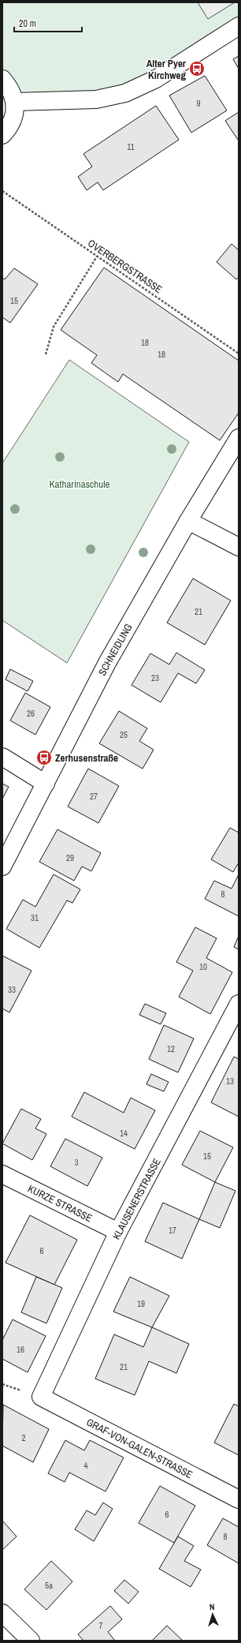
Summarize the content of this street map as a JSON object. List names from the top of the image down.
{
  "streets": {
    "street": [
      "SCHNEIDLING",
      "KLAUSENERSTRASSE",
      "KURZE STRASSE",
      "GRAF-VON-GALEN-STRASSE"
    ],
    "path": ["OVERBERGSTRASSE"]
  },
  "crossings": [
    ["KLAUSENERSTRASSE", "KURZE STRASSE"],
    ["KLAUSENERSTRASSE", "GRAF-VON-GALEN-STRASSE"]
  ],
  "parks": ["Katharinaschule"],
  "places": {
    "bus stop": ["Alter Pyer Kirchweg", "Zerhusenstraße"]
  },
  "house_numbers": [
    "9",
    "11",
    "15",
    "18",
    "18",
    "21",
    "23",
    "26",
    "25",
    "27",
    "29",
    "8",
    "31",
    "10",
    "33",
    "12",
    "13",
    "14",
    "15",
    "3",
    "17",
    "6",
    "19",
    "16",
    "21",
    "2",
    "4",
    "6",
    "8",
    "5a",
    "7"
  ],
  "scale_bar": "20 m",
  "north": "top"
}
